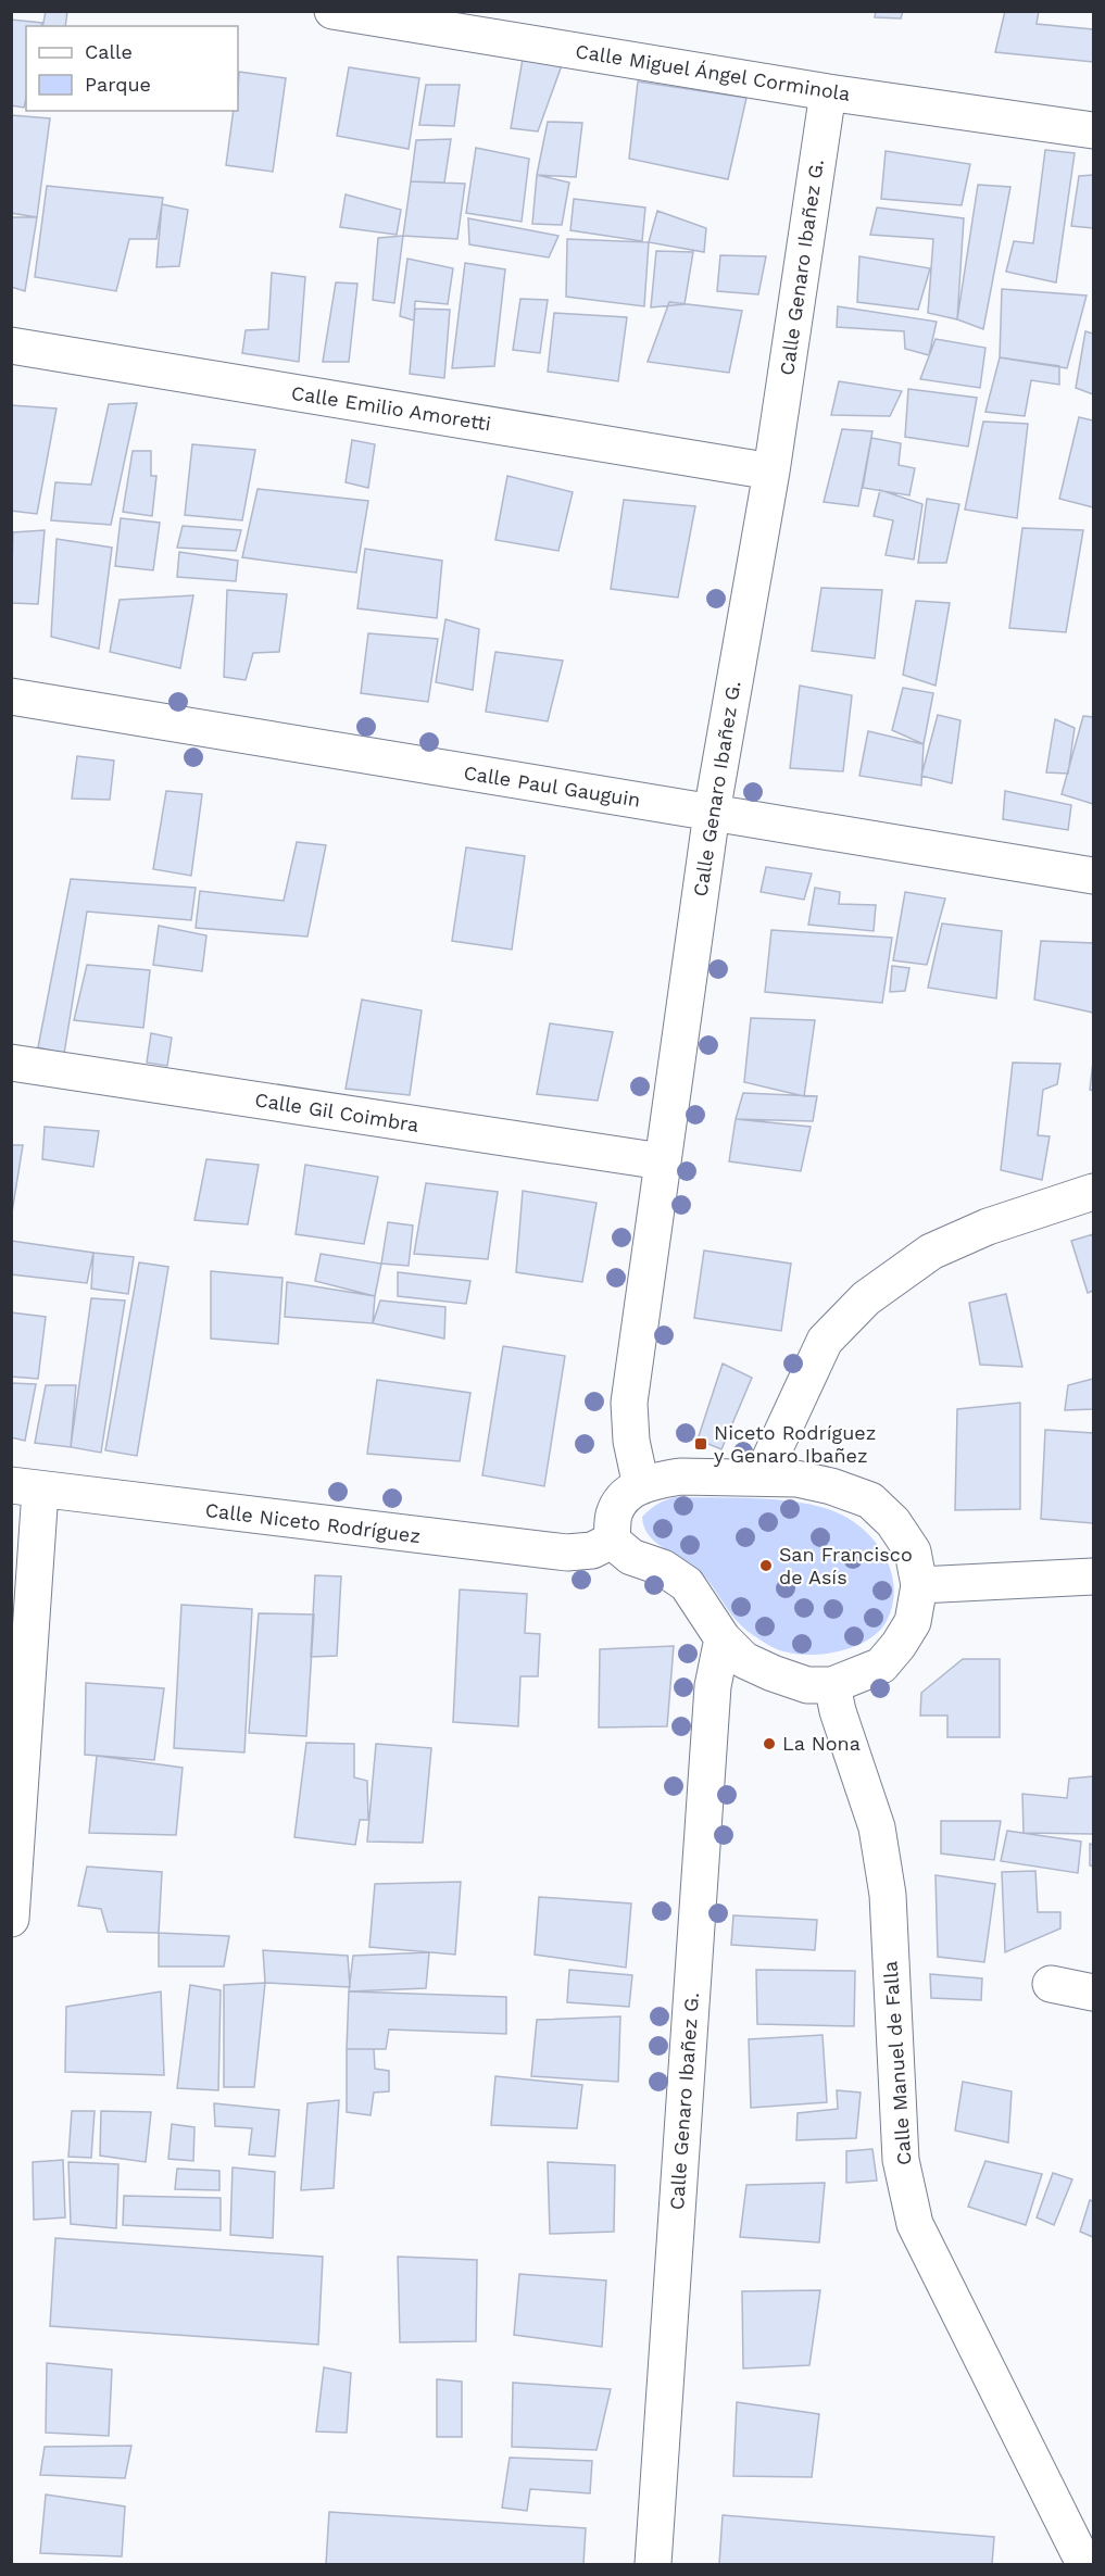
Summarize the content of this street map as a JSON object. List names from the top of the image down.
{
  "streets": {
    "street": [
      "Calle Miguel Ángel Corminola",
      "Calle Genaro Ibañez G.",
      "Calle Emilio Amoretti",
      "Calle Paul Gauguin",
      "Calle Gil Coimbra",
      "Calle Niceto Rodríguez",
      "Calle Manuel de Falla"
    ]
  },
  "crossings": [
    ["Calle Miguel Ángel Corminola", "Calle Genaro Ibañez G."],
    ["Calle Genaro Ibañez G.", "Calle Emilio Amoretti"],
    ["Calle Genaro Ibañez G.", "Calle Paul Gauguin"],
    ["Calle Genaro Ibañez G.", "Calle Gil Coimbra"]
  ],
  "places": {
    "transit": ["Niceto Rodríguez y Genaro Ibañez"],
    "other": ["San Francisco de Asís", "La Nona"]
  },
  "legend": ["Calle", "Parque"]
}
